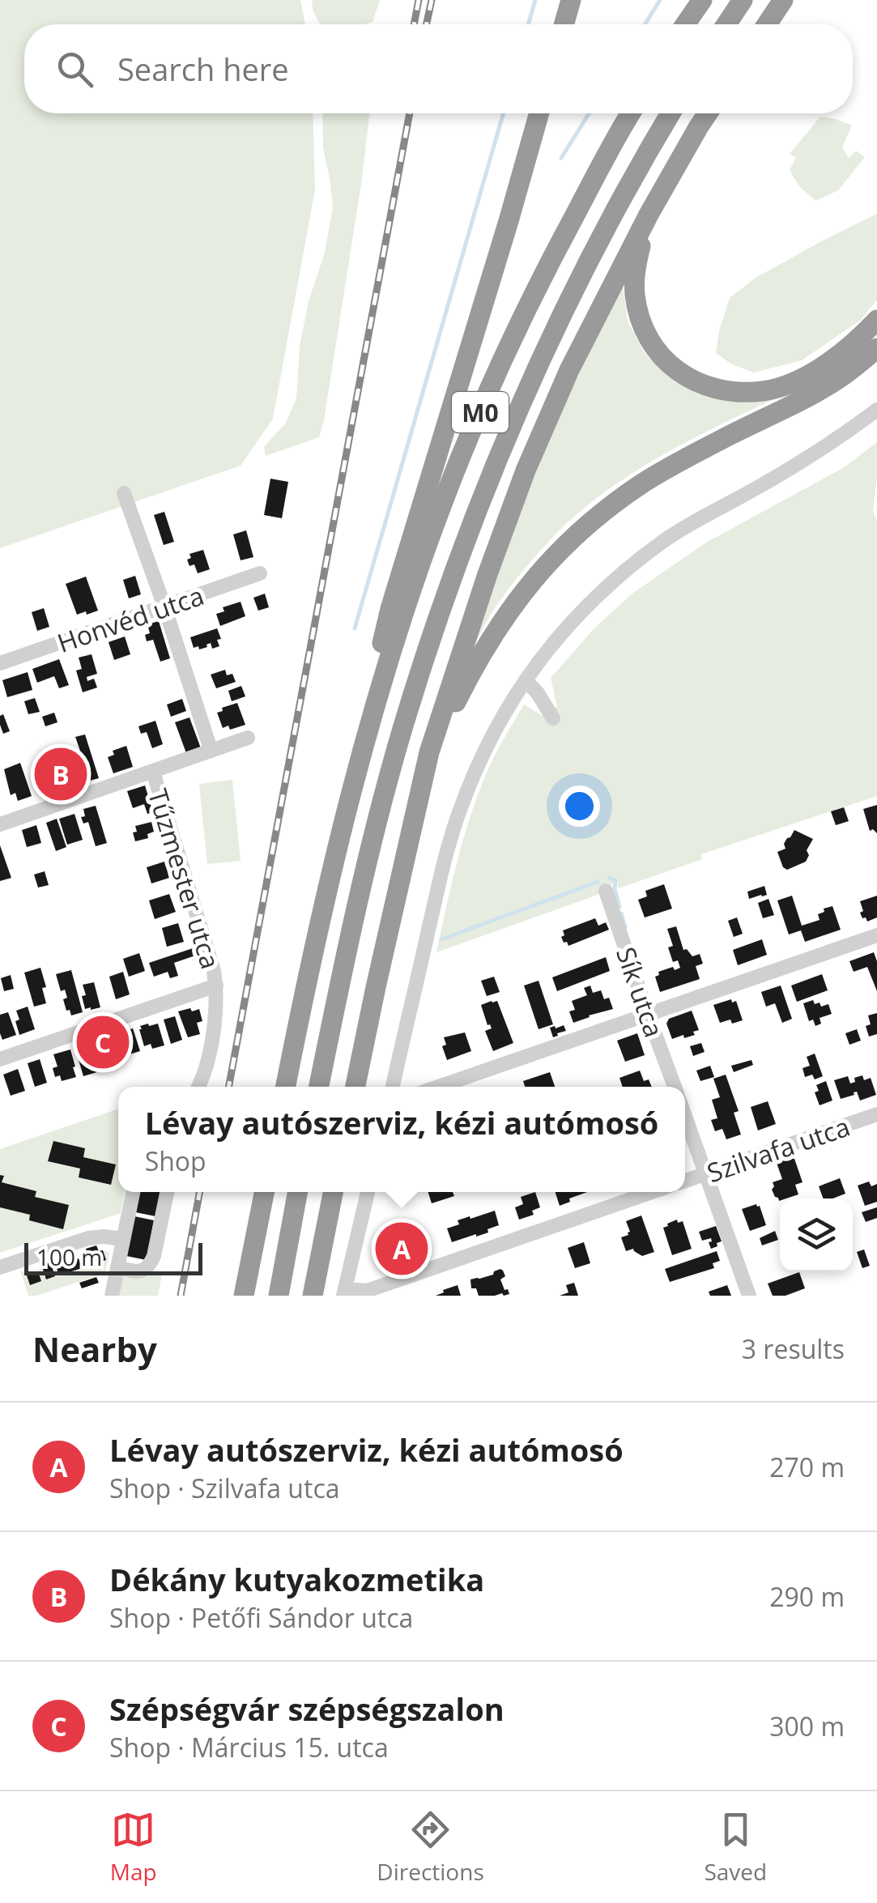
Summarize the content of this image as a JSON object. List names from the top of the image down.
{
  "streets": {
    "highway": ["M0"],
    "street": [
      "Honvéd utca",
      "Tűzmester utca",
      "Sík utca",
      "Szilvafa utca"
    ]
  },
  "crossings": [
    ["Sík utca", "Szilvafa utca"]
  ],
  "scale_bar": "100 m",
  "page": {
    "search": "Search here",
    "pins": ["B", "C", "A"],
    "popup": ["Lévay autószerviz, kézi autómosó", "Shop"],
    "scale": "100 m",
    "heading": ["Nearby", "3 results"],
    "list": [
      {
        "mark": "A",
        "name": "Lévay autószerviz, kézi autómosó",
        "note": "Shop · Szilvafa utca",
        "value": "270 m"
      },
      {
        "mark": "B",
        "name": "Dékány kutyakozmetika",
        "note": "Shop · Petőfi Sándor utca",
        "value": "290 m"
      },
      {
        "mark": "C",
        "name": "Szépségvár szépségszalon",
        "note": "Shop · Március 15. utca",
        "value": "300 m"
      }
    ],
    "nav": ["Map", "Directions", "Saved"]
  }
}
